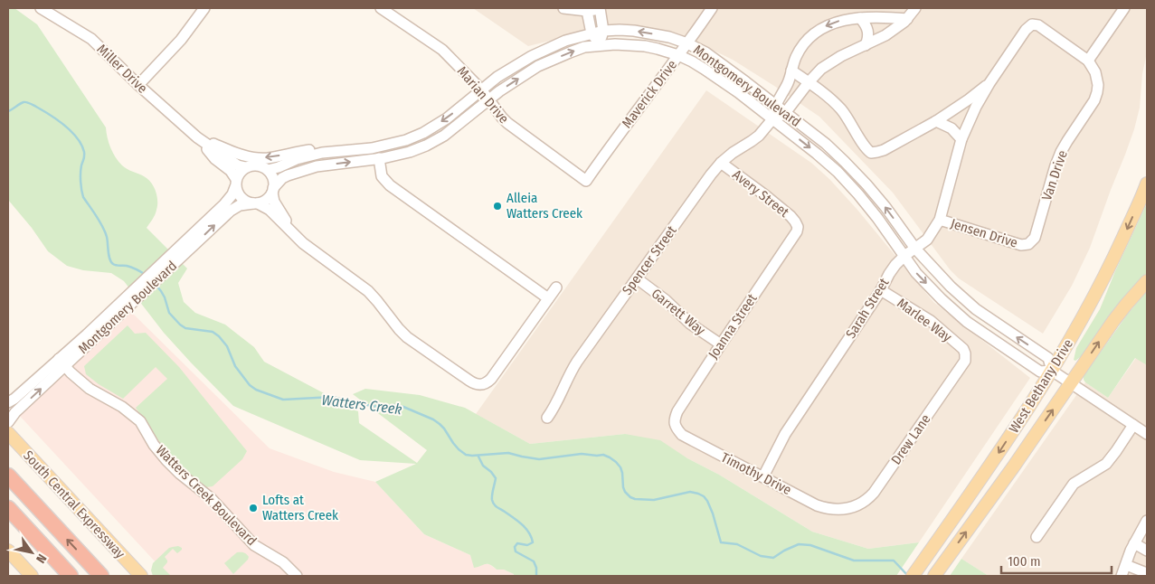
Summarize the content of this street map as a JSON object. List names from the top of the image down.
{
  "streets": {
    "main road": ["West Bethany Drive", "South Central Expressway"],
    "street": [
      "Miller Drive",
      "Montgomery Boulevard",
      "Maverick Drive",
      "Marian Drive",
      "Van Drive",
      "Avery Street",
      "Jensen Drive",
      "Spencer Street",
      "Sarah Street",
      "Garrett Way",
      "Marlee Way",
      "Joanna Street",
      "Drew Lane",
      "Timothy Drive",
      "Watters Creek Boulevard"
    ]
  },
  "crossings": [
    ["Miller Drive", "Montgomery Boulevard"],
    ["Montgomery Boulevard", "Maverick Drive"],
    ["Montgomery Boulevard", "Marian Drive"],
    ["Montgomery Boulevard", "Spencer Street"],
    ["Montgomery Boulevard", "Sarah Street"],
    ["Montgomery Boulevard", "West Bethany Drive"],
    ["Montgomery Boulevard", "Watters Creek Boulevard"],
    ["Maverick Drive", "Marian Drive"],
    ["Van Drive", "Jensen Drive"],
    ["Van Drive", "Sarah Street"],
    ["Avery Street", "Spencer Street"],
    ["Avery Street", "Joanna Street"],
    ["Jensen Drive", "Sarah Street"],
    ["Spencer Street", "Garrett Way"],
    ["Sarah Street", "Marlee Way"],
    ["Sarah Street", "Timothy Drive"],
    ["Garrett Way", "Joanna Street"],
    ["Marlee Way", "Drew Lane"],
    ["Joanna Street", "Timothy Drive"],
    ["Drew Lane", "Timothy Drive"]
  ],
  "water": ["Watters Creek"],
  "places": ["Alleia Watters Creek", "Lofts at Watters Creek"],
  "scale_bar": "100 m",
  "north": "bottom right"
}
